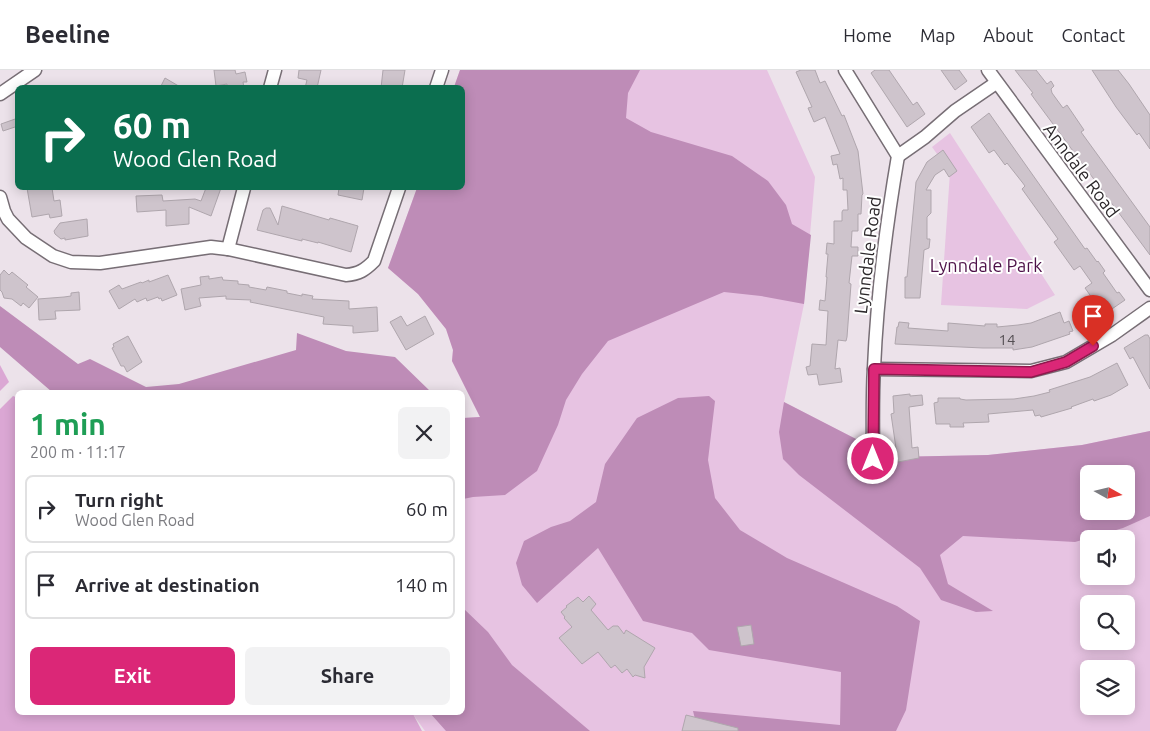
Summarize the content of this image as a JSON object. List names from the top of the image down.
{
  "streets": {
    "street": ["Anndale Road", "Lynndale Road"]
  },
  "parks": ["Lynndale Park"],
  "house_numbers": ["14"],
  "north": "right",
  "page": {
    "header": "Beeline",
    "nav": [
      "Home",
      "Map",
      "About",
      "Contact"
    ],
    "turn": ["60 m", "Wood Glen Road"],
    "heading": ["1 min", "200 m · 11:17"],
    "list": [
      {
        "name": "Turn right",
        "note": "Wood Glen Road",
        "value": "60 m"
      },
      {
        "name": "Arrive at destination",
        "value": "140 m"
      }
    ],
    "buttons": ["Exit", "Share"]
  }
}
